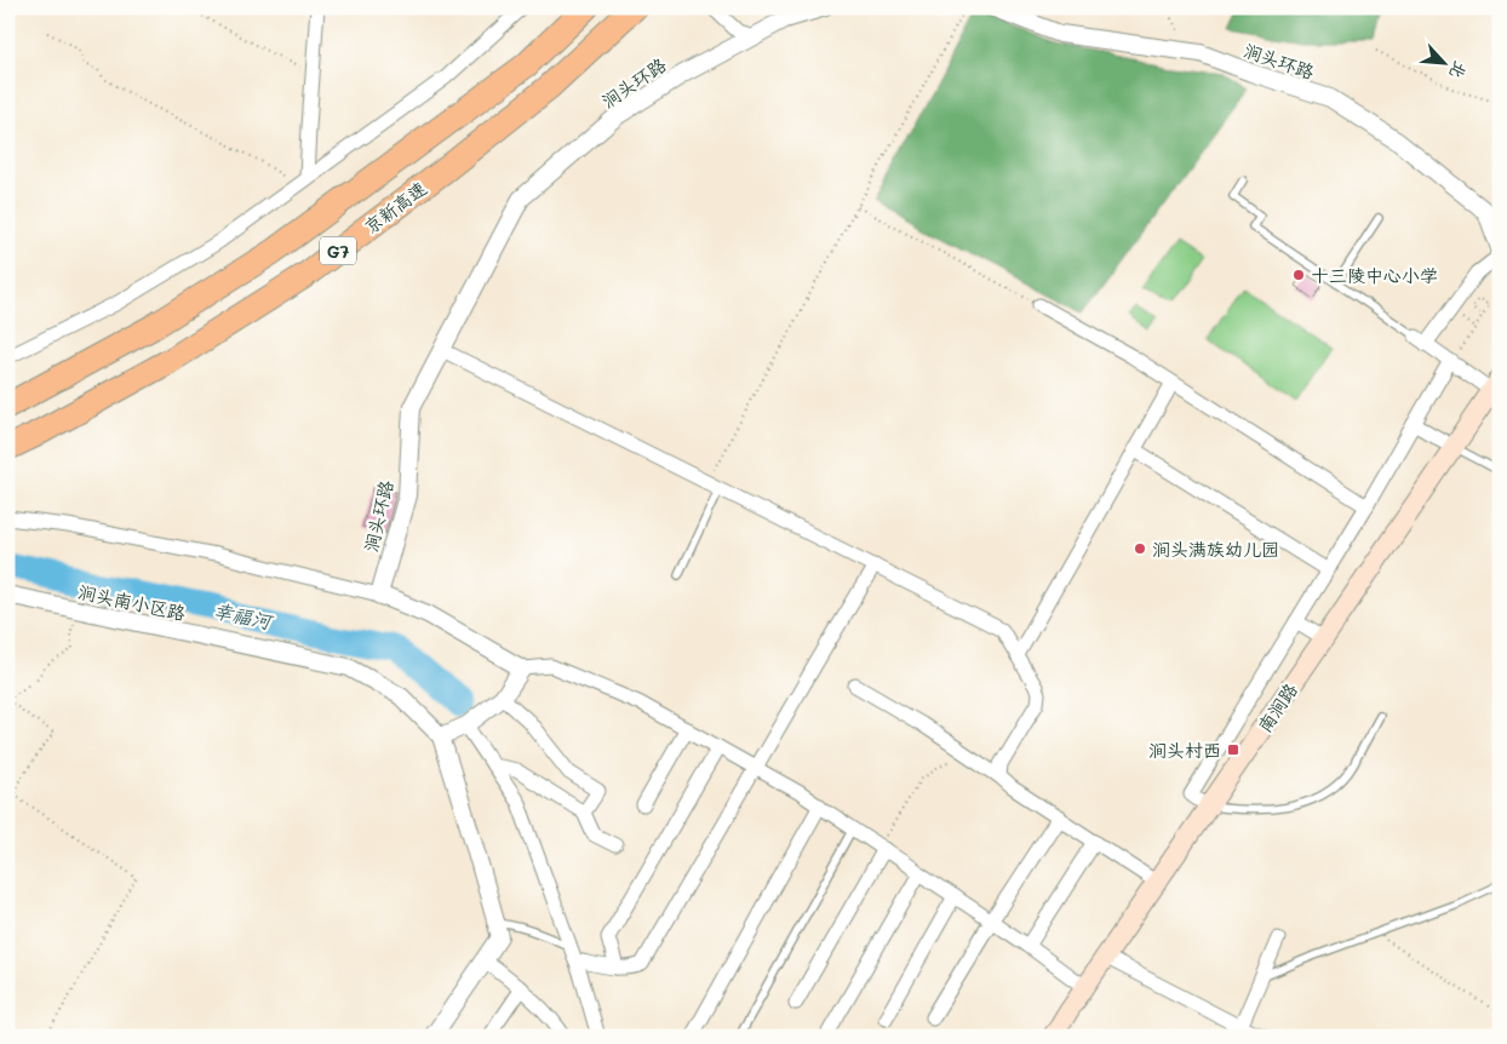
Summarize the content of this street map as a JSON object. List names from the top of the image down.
{
  "streets": {
    "highway": ["京新高速", "G7"],
    "main road": ["南涧路"],
    "street": ["涧头环路", "涧头南小区路"]
  },
  "water": ["幸福河"],
  "places": {
    "other": ["十三陵中心小学", "涧头满族幼儿园"],
    "transit": ["涧头村西"]
  },
  "north": "bottom right"
}
